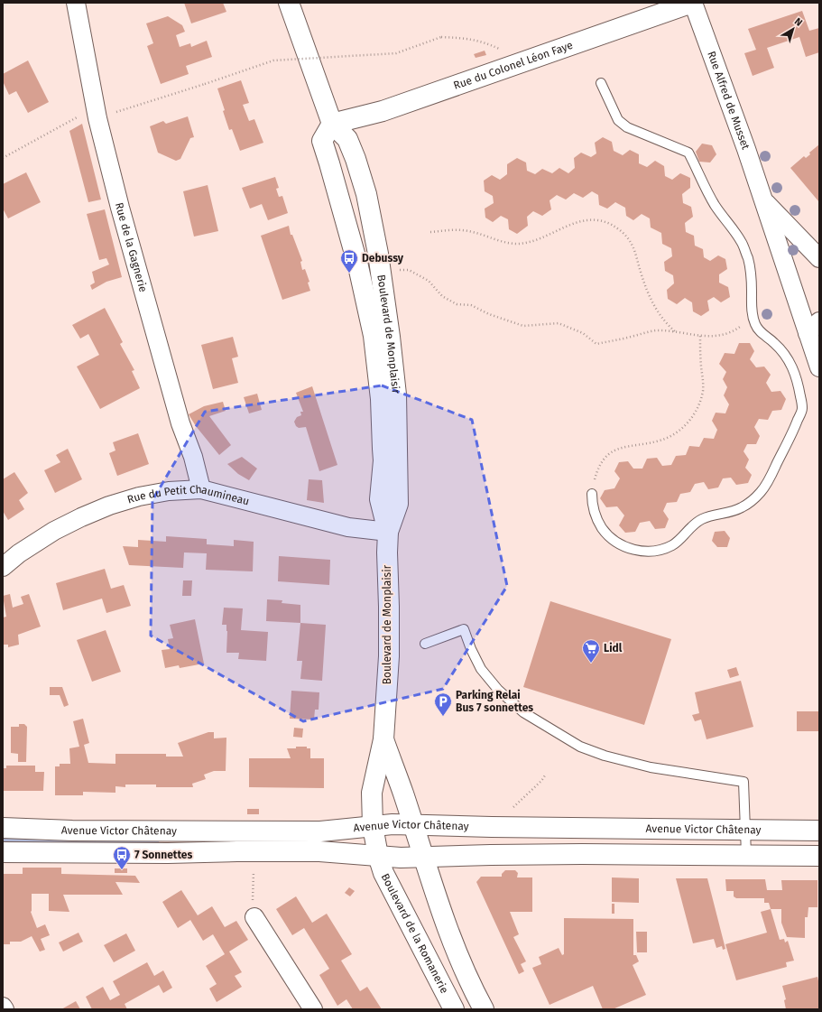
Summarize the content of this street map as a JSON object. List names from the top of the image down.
{
  "streets": {
    "main road": [
      "Rue du Colonel Léon Faye",
      "Boulevard de Monplaisir",
      "Avenue Victor Châtenay",
      "Boulevard de la Romanerie"
    ],
    "street": ["Rue Alfred de Musset", "Rue de la Gagnerie", "Rue du Petit Chaumineau"]
  },
  "crossings": [
    ["Rue du Colonel Léon Faye", "Rue Alfred de Musset"],
    ["Rue du Colonel Léon Faye", "Boulevard de Monplaisir"],
    ["Rue de la Gagnerie", "Rue du Petit Chaumineau"],
    ["Boulevard de Monplaisir", "Rue du Petit Chaumineau"],
    ["Boulevard de Monplaisir", "Avenue Victor Châtenay"],
    ["Boulevard de Monplaisir", "Boulevard de la Romanerie"],
    ["Avenue Victor Châtenay", "Boulevard de la Romanerie"]
  ],
  "places": {
    "bus stop": ["Debussy", "7 Sonnettes"],
    "supermarket": ["Lidl"],
    "parking": ["Parking Relai Bus 7 sonnettes"]
  },
  "north": "top right"
}
